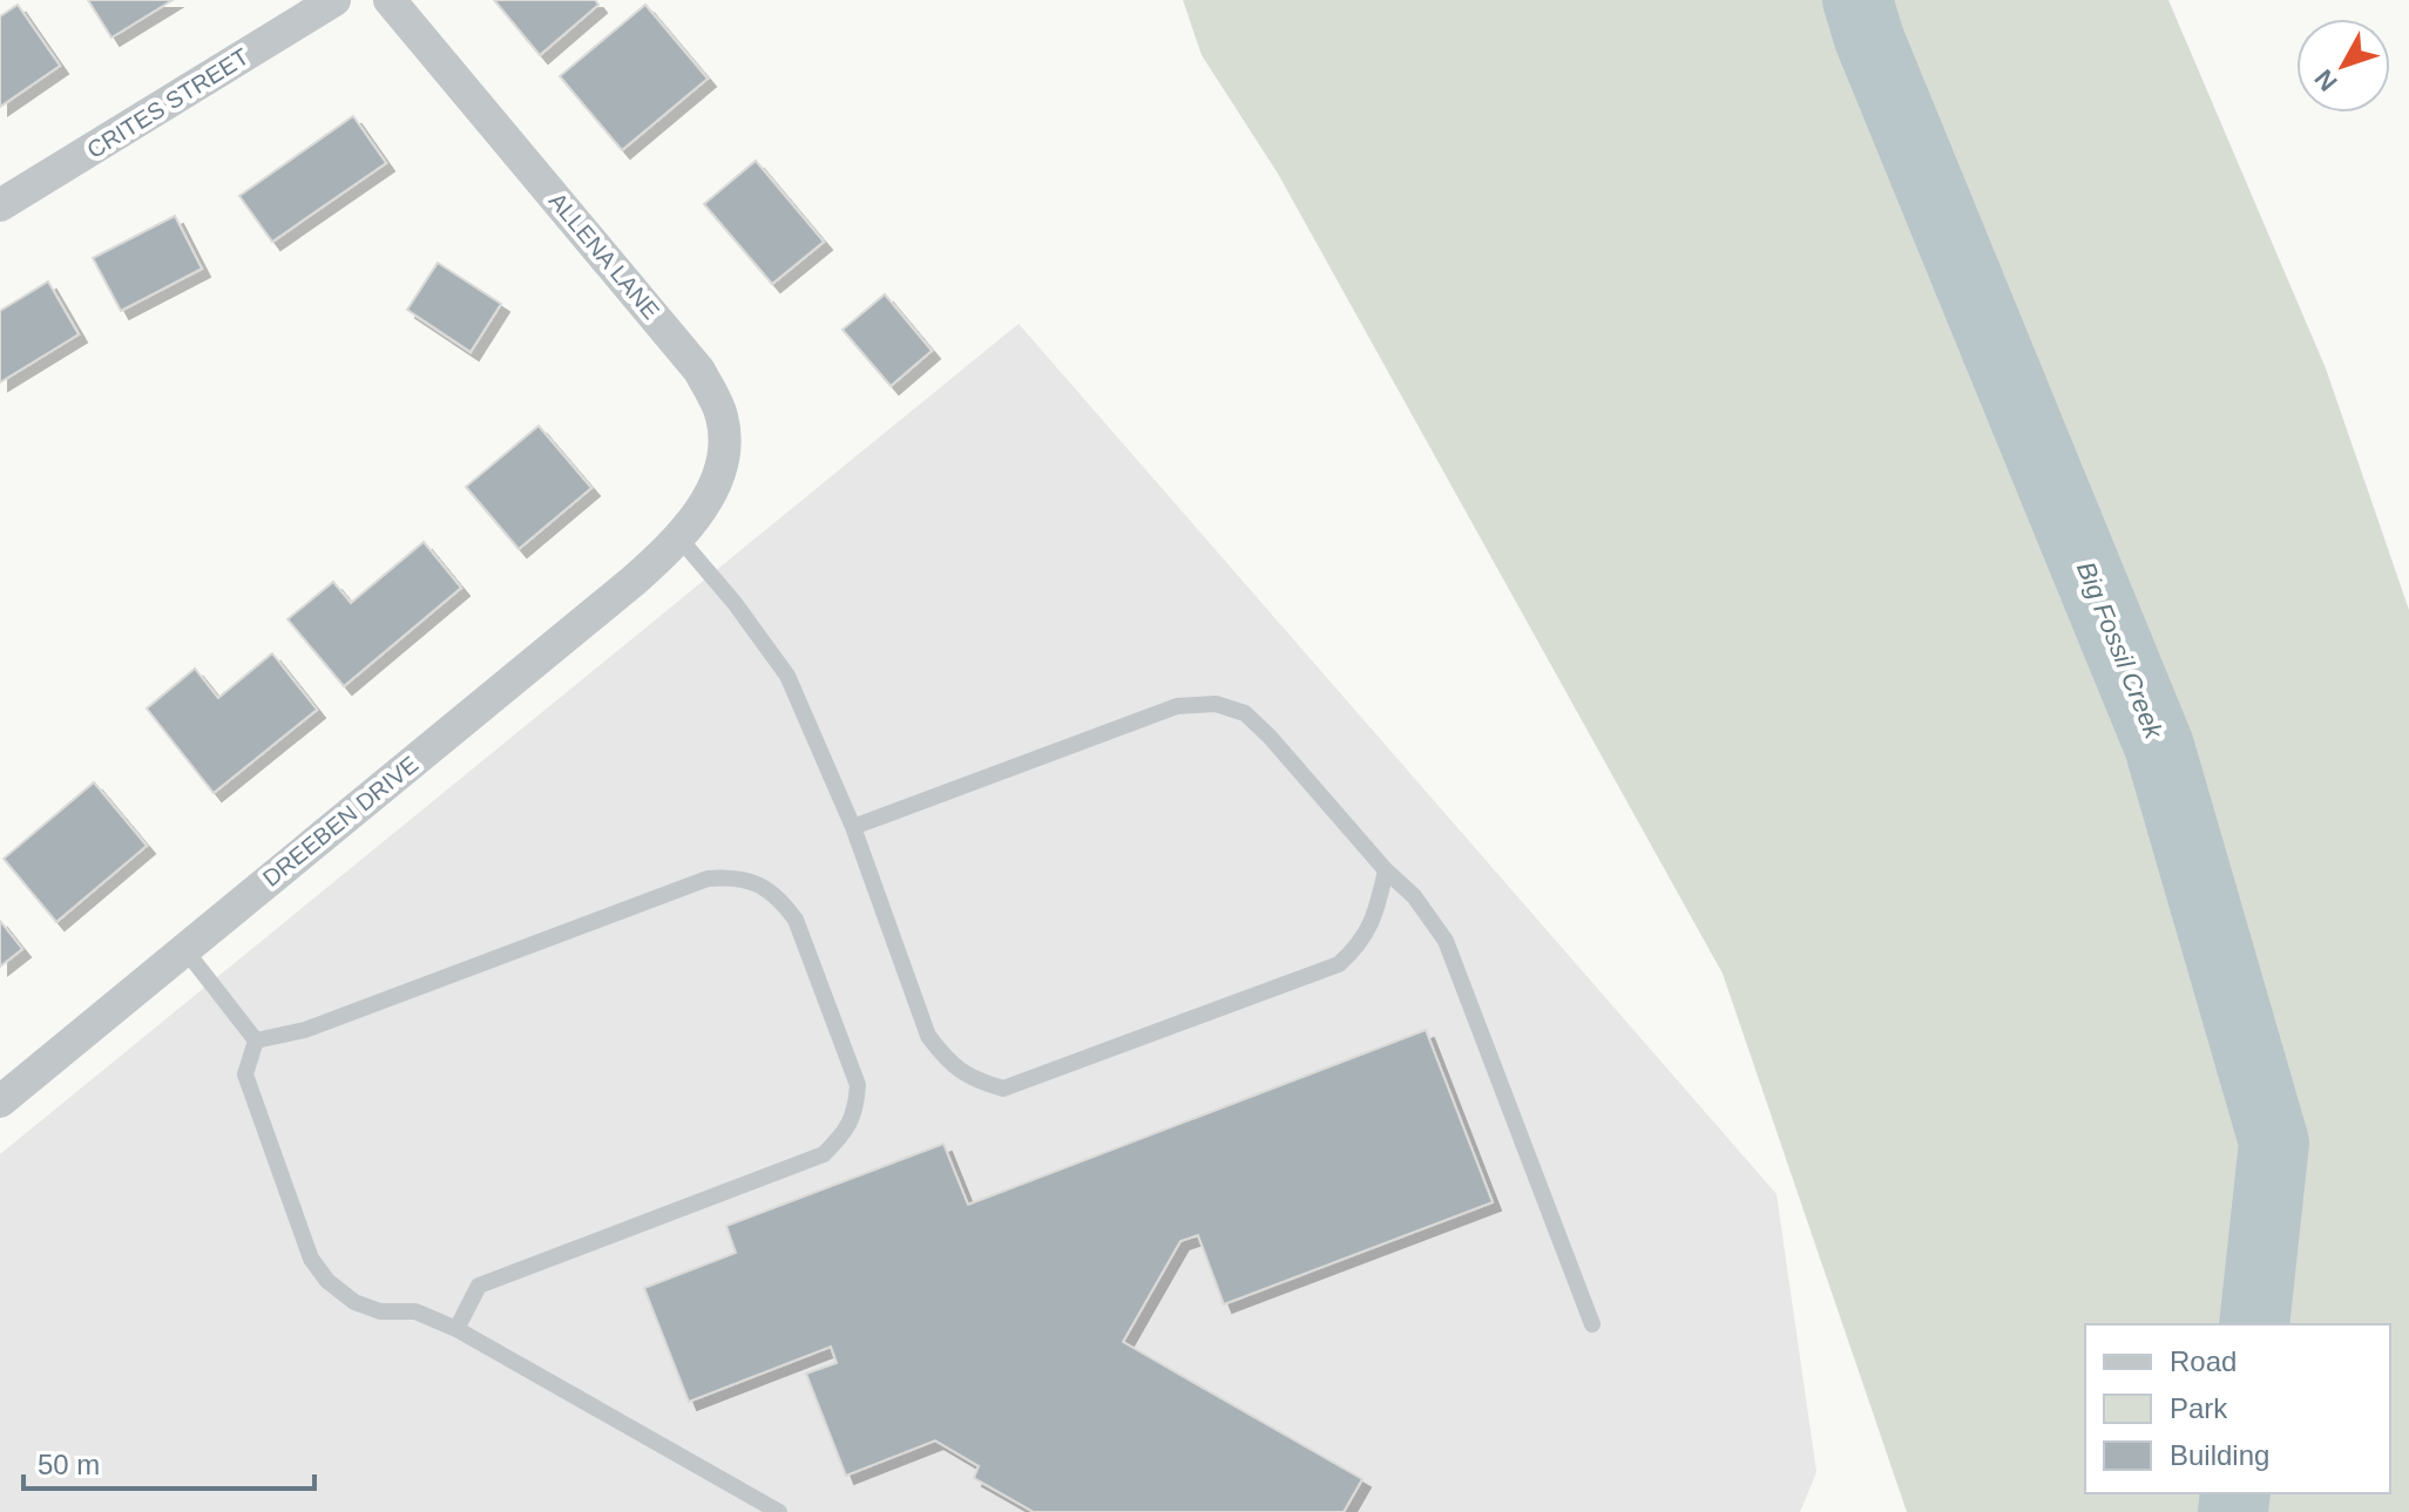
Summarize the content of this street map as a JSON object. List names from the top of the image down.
{
  "streets": {
    "street": ["CRITES STREET", "ALLENA LANE", "DREEBEN DRIVE"]
  },
  "crossings": [
    ["ALLENA LANE", "DREEBEN DRIVE"]
  ],
  "water": ["Big Fossil Creek"],
  "legend": ["Road", "Park", "Building"],
  "scale_bar": "50 m",
  "north": "bottom left"
}
